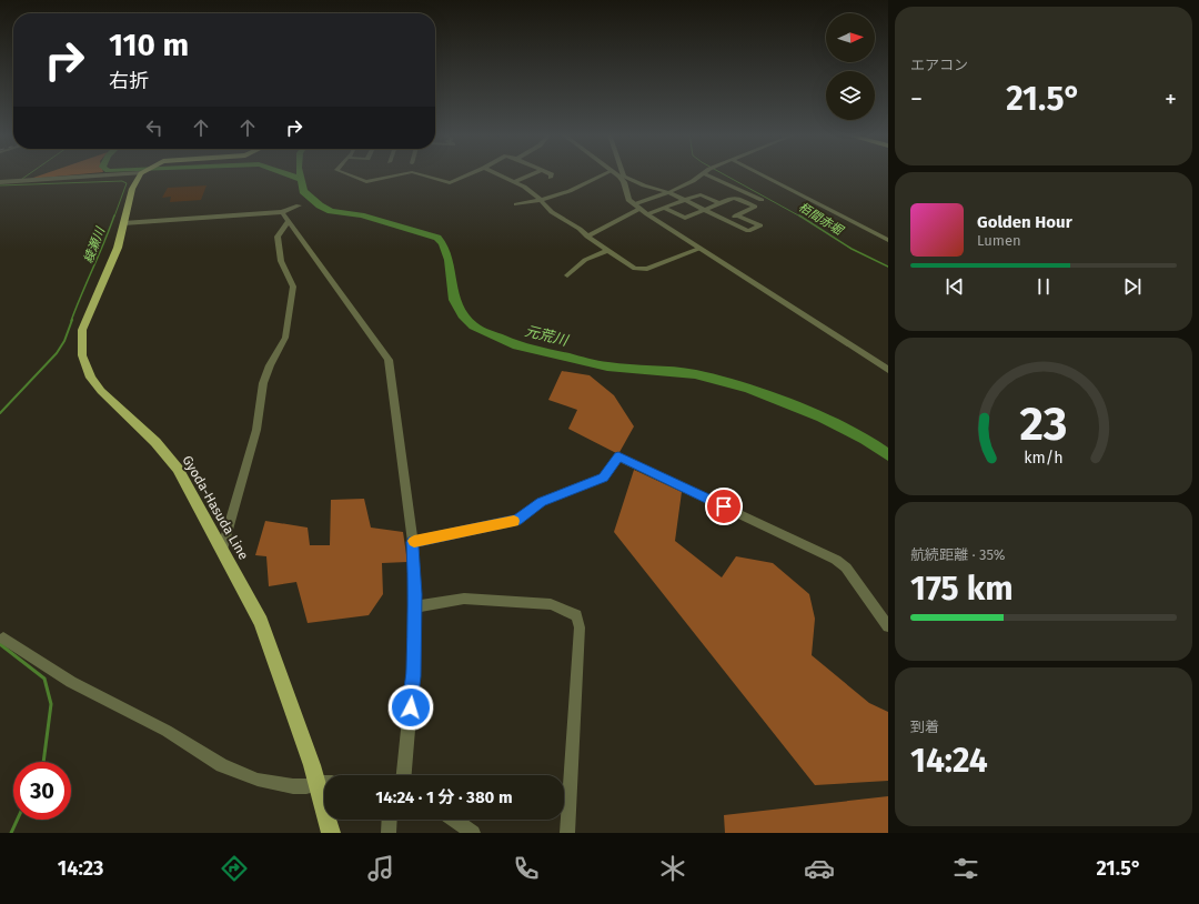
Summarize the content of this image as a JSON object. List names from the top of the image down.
{
  "streets": {
    "main road": ["Gyoda-Hasuda Line"]
  },
  "water": ["栢間赤堀", "綾瀬川", "元荒川"],
  "north": "right",
  "page": {
    "tile": [
      "エアコン",
      ["航続距離 · 35%", "175 km"],
      ["到着", "14:24"]
    ],
    "turn": ["110 m", "右折"],
    "heat": ["−", "21.5°", "+"],
    "song": ["Golden Hour", "Lumen"],
    "limit": "30",
    "trip": "14:24 · 1 分 · 380 m",
    "tabs": ["14:23", "21.5°"],
    "gauge": ["23", "km/h"]
  }
}
